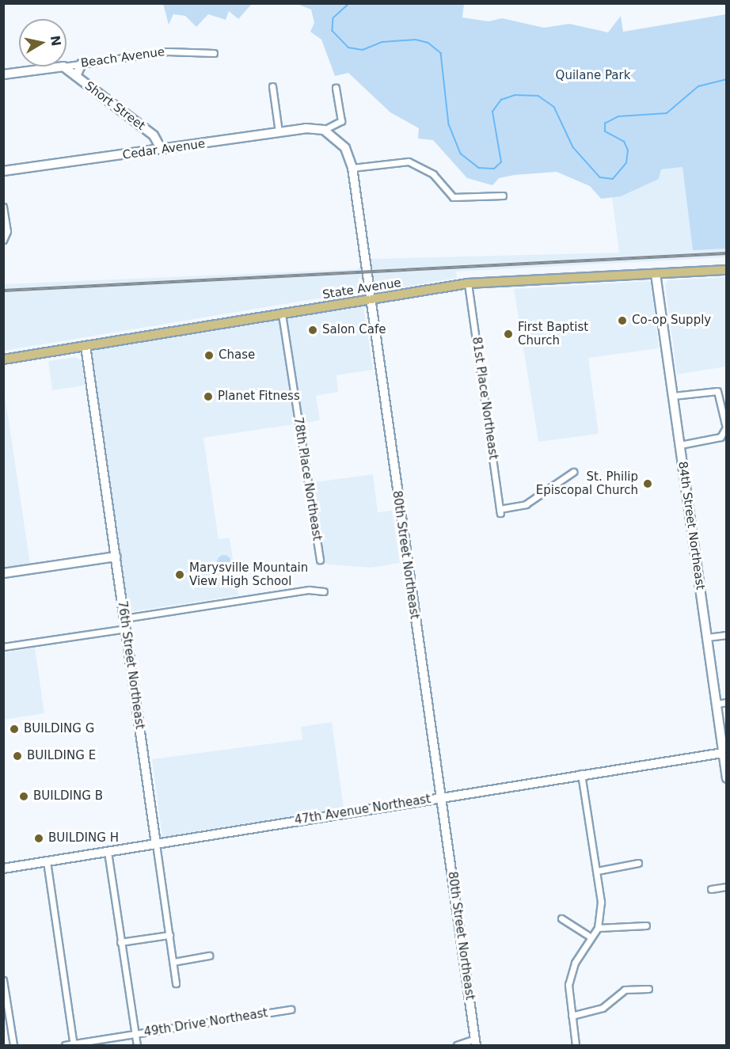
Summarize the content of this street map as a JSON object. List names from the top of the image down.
{
  "streets": {
    "main road": ["State Avenue"],
    "street": [
      "Beach Avenue",
      "Short Street",
      "Cedar Avenue",
      "81st Place Northeast",
      "78th Place Northeast",
      "84th Street Northeast",
      "80th Street Northeast",
      "76th Street Northeast",
      "47th Avenue Northeast",
      "49th Drive Northeast"
    ]
  },
  "crossings": [
    ["Beach Avenue", "Short Street"],
    ["Short Street", "Cedar Avenue"],
    ["Cedar Avenue", "80th Street Northeast"],
    ["State Avenue", "81st Place Northeast"],
    ["State Avenue", "78th Place Northeast"],
    ["State Avenue", "84th Street Northeast"],
    ["State Avenue", "80th Street Northeast"],
    ["State Avenue", "76th Street Northeast"],
    ["84th Street Northeast", "47th Avenue Northeast"],
    ["80th Street Northeast", "47th Avenue Northeast"],
    ["76th Street Northeast", "47th Avenue Northeast"]
  ],
  "parks": ["Quilane Park"],
  "places": [
    "Co-op Supply",
    "Salon Cafe",
    "First Baptist Church",
    "Chase",
    "Planet Fitness",
    "St. Philip Episcopal Church",
    "Marysville Mountain View High School",
    "BUILDING G",
    "BUILDING E",
    "BUILDING B",
    "BUILDING H"
  ],
  "north": "right"
}
